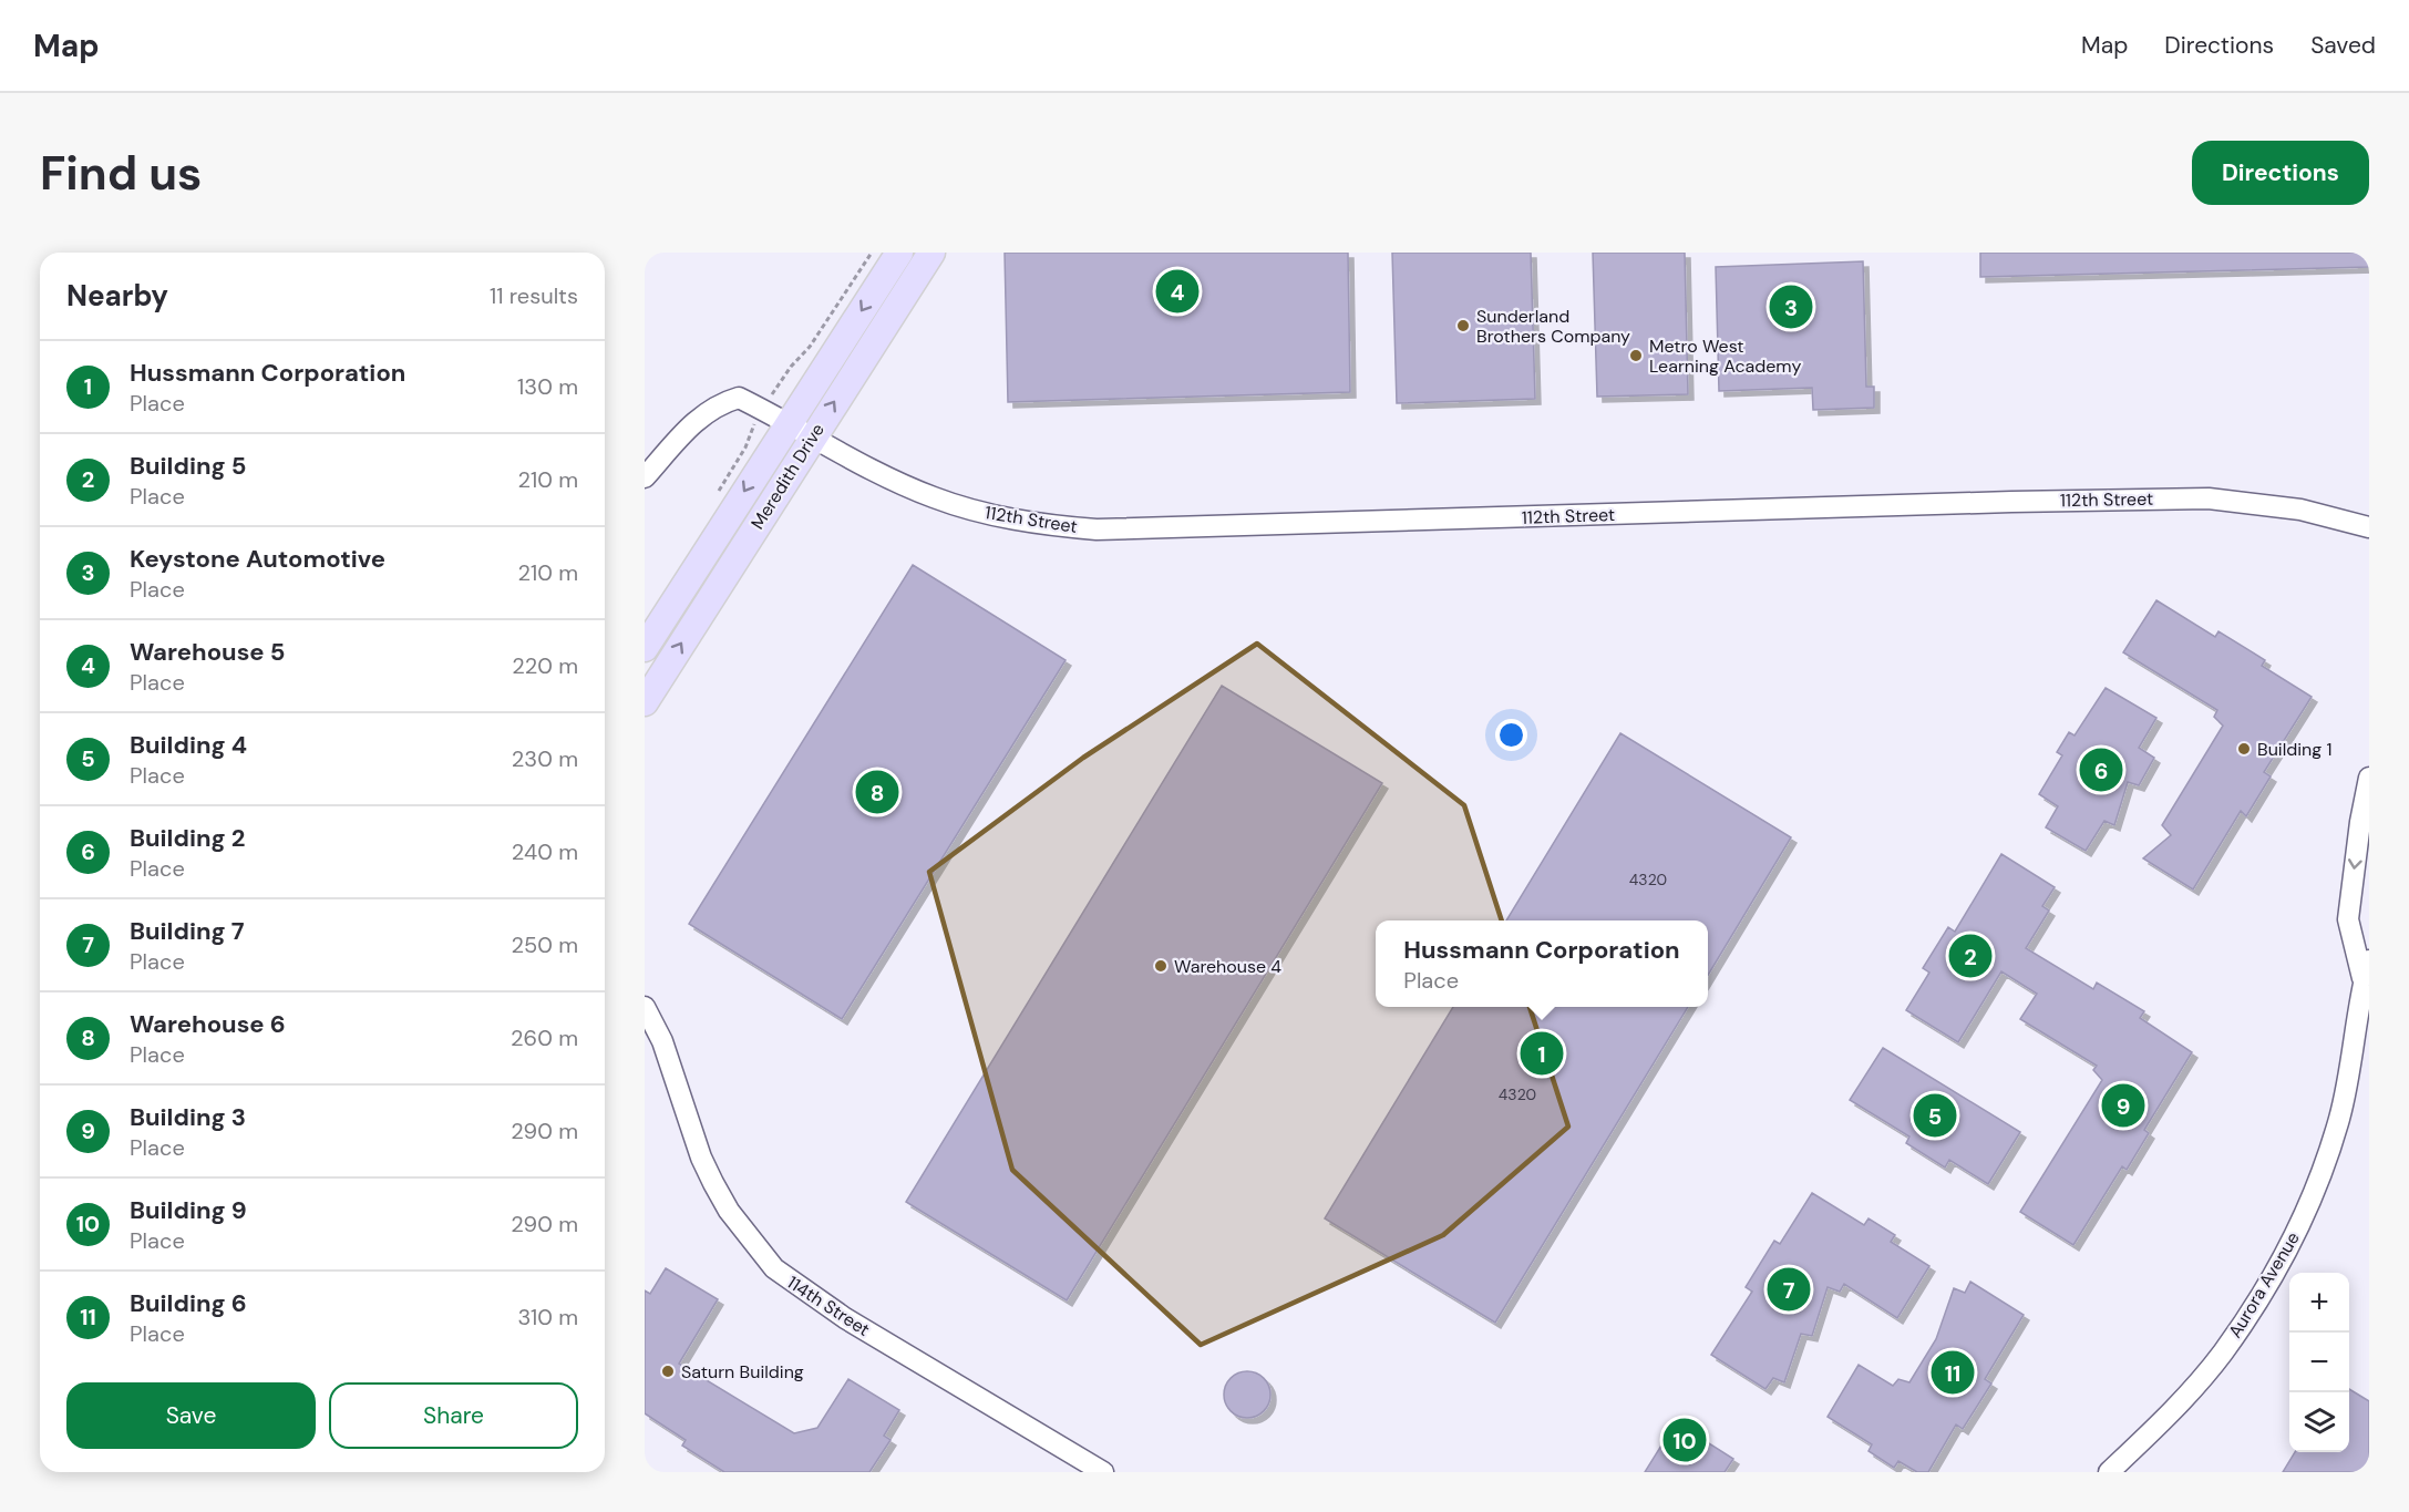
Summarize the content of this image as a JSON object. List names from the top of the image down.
{
  "streets": {
    "main road": ["Meredith Drive"],
    "street": ["112th Street", "Aurora Avenue", "114th Street"]
  },
  "crossings": [
    ["Meredith Drive", "112th Street"]
  ],
  "places": [
    "Sunderland Brothers Company",
    "Metro West Learning Academy",
    "Building 1",
    "Warehouse 4",
    "Saturn Building"
  ],
  "house_numbers": ["4320", "4320"],
  "page": {
    "header": "Map",
    "nav": ["Map", "Directions", "Saved"],
    "buttons": [
      "Directions",
      ["Save", "Share"]
    ],
    "title": "Find us",
    "heading": ["Nearby", "11 results"],
    "pins": [
      "4",
      "3",
      "6",
      "8",
      "2",
      "1",
      "9",
      "5",
      "7",
      "11",
      "10"
    ],
    "list": [
      {
        "mark": "1",
        "name": "Hussmann Corporation",
        "note": "Place",
        "value": "130 m"
      },
      {
        "mark": "2",
        "name": "Building 5",
        "note": "Place",
        "value": "210 m"
      },
      {
        "mark": "3",
        "name": "Keystone Automotive",
        "note": "Place",
        "value": "210 m"
      },
      {
        "mark": "4",
        "name": "Warehouse 5",
        "note": "Place",
        "value": "220 m"
      },
      {
        "mark": "5",
        "name": "Building 4",
        "note": "Place",
        "value": "230 m"
      },
      {
        "mark": "6",
        "name": "Building 2",
        "note": "Place",
        "value": "240 m"
      },
      {
        "mark": "7",
        "name": "Building 7",
        "note": "Place",
        "value": "250 m"
      },
      {
        "mark": "8",
        "name": "Warehouse 6",
        "note": "Place",
        "value": "260 m"
      },
      {
        "mark": "9",
        "name": "Building 3",
        "note": "Place",
        "value": "290 m"
      },
      {
        "mark": "10",
        "name": "Building 9",
        "note": "Place",
        "value": "290 m"
      },
      {
        "mark": "11",
        "name": "Building 6",
        "note": "Place",
        "value": "310 m"
      }
    ],
    "popup": ["Hussmann Corporation", "Place"],
    "map_buttons": ["+", "−"]
  }
}
